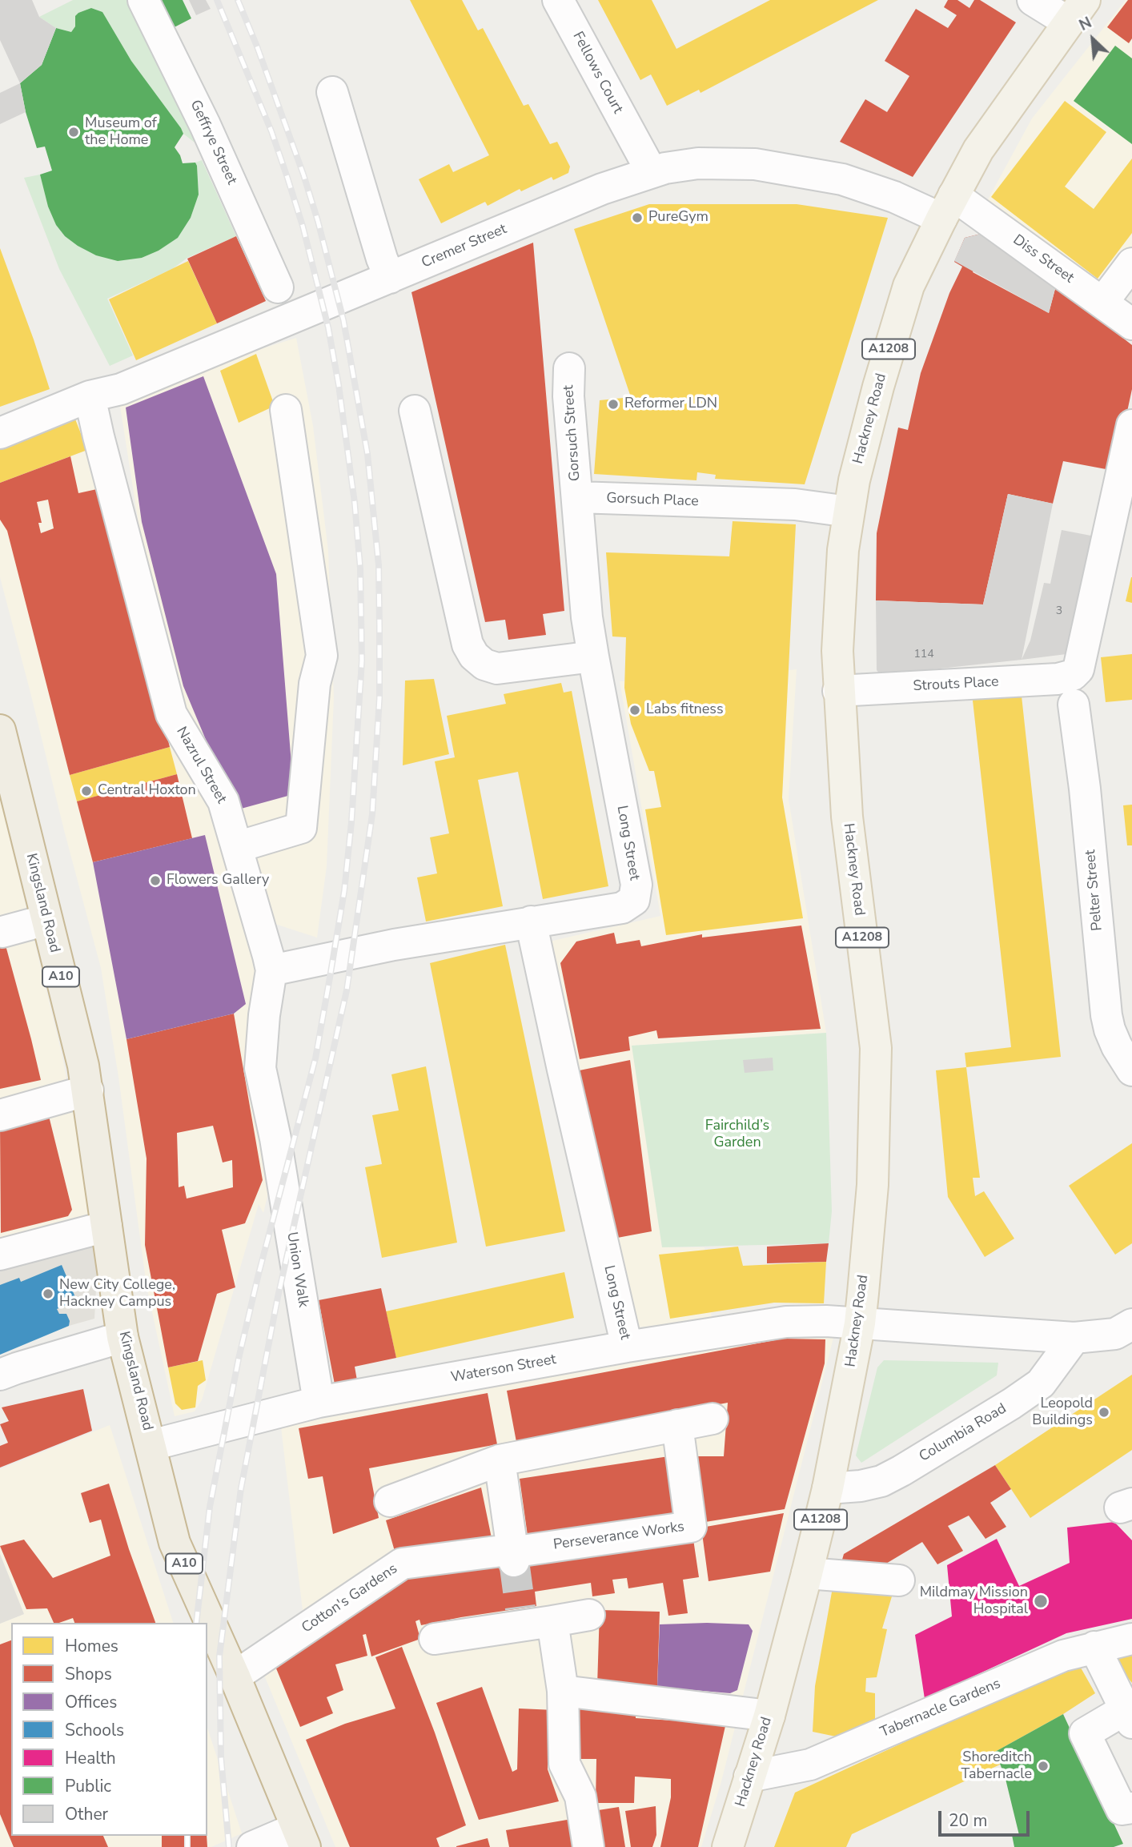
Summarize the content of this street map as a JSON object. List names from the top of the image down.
{
  "streets": {
    "highway": ["Kingsland Road", "A10"],
    "main road": ["A1208", "Hackney Road"],
    "street": [
      "Fellows Court",
      "Geffrye Street",
      "Cremer Street",
      "Diss Street",
      "Gorsuch Street",
      "Gorsuch Place",
      "Strouts Place",
      "Nazrul Street",
      "Long Street",
      "Pelter Street",
      "Union Walk",
      "Waterson Street",
      "Columbia Road",
      "Perseverance Works",
      "Cotton's Gardens",
      "Tabernacle Gardens"
    ]
  },
  "crossings": [
    ["Fellows Court", "Cremer Street"],
    ["Cremer Street", "Diss Street"],
    ["Cremer Street", "Hackney Road"],
    ["Cremer Street", "Nazrul Street"],
    ["Diss Street", "Hackney Road"],
    ["Hackney Road", "Gorsuch Place"],
    ["Hackney Road", "Strouts Place"],
    ["Hackney Road", "Waterson Street"],
    ["Hackney Road", "Columbia Road"],
    ["Hackney Road", "Tabernacle Gardens"],
    ["Gorsuch Street", "Gorsuch Place"],
    ["Nazrul Street", "Union Walk"],
    ["Long Street", "Waterson Street"],
    ["Kingsland Road", "Waterson Street"],
    ["Kingsland Road", "Cotton's Gardens"],
    ["Union Walk", "Waterson Street"],
    ["Perseverance Works", "Cotton's Gardens"]
  ],
  "parks": ["Fairchild’s Garden"],
  "places": [
    "Museum of the Home",
    "PureGym",
    "Reformer LDN",
    "Labs fitness",
    "Central Hoxton",
    "Flowers Gallery",
    "New City College, Hackney Campus",
    "Leopold Buildings",
    "Mildmay Mission Hospital",
    "Shoreditch Tabernacle"
  ],
  "house_numbers": ["3", "114"],
  "legend": [
    "Homes",
    "Shops",
    "Offices",
    "Schools",
    "Health",
    "Public",
    "Other"
  ],
  "scale_bar": "20 m",
  "north": "top left"
}
